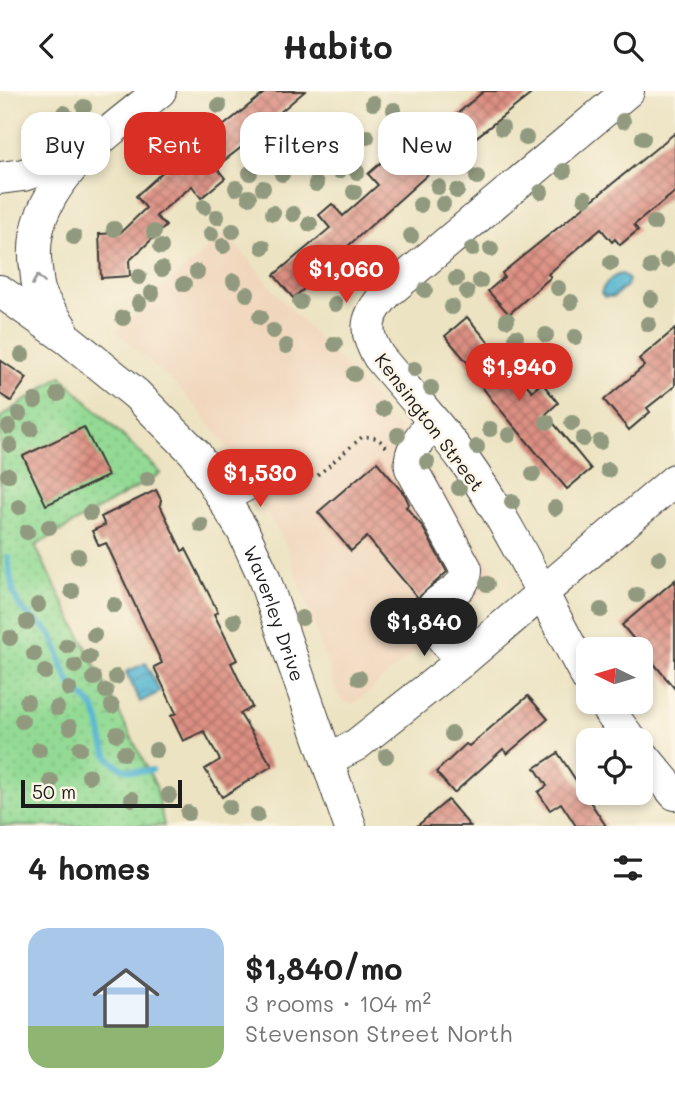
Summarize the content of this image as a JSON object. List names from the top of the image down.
{
  "streets": {
    "street": ["Kensington Street", "Waverley Drive"]
  },
  "scale_bar": "50 m",
  "north": "left",
  "page": {
    "header": "Habito",
    "chip": [
      "Buy",
      "Rent",
      "Filters",
      "New"
    ],
    "price": [
      "$1,060",
      "$1,940",
      "$1,530",
      "$1,840"
    ],
    "scale": "50 m",
    "heading": "4 homes",
    "list": [
      {
        "name": "$1,840/mo",
        "note": "3 rooms · 104 m² · Stevenson Street North"
      }
    ]
  }
}
